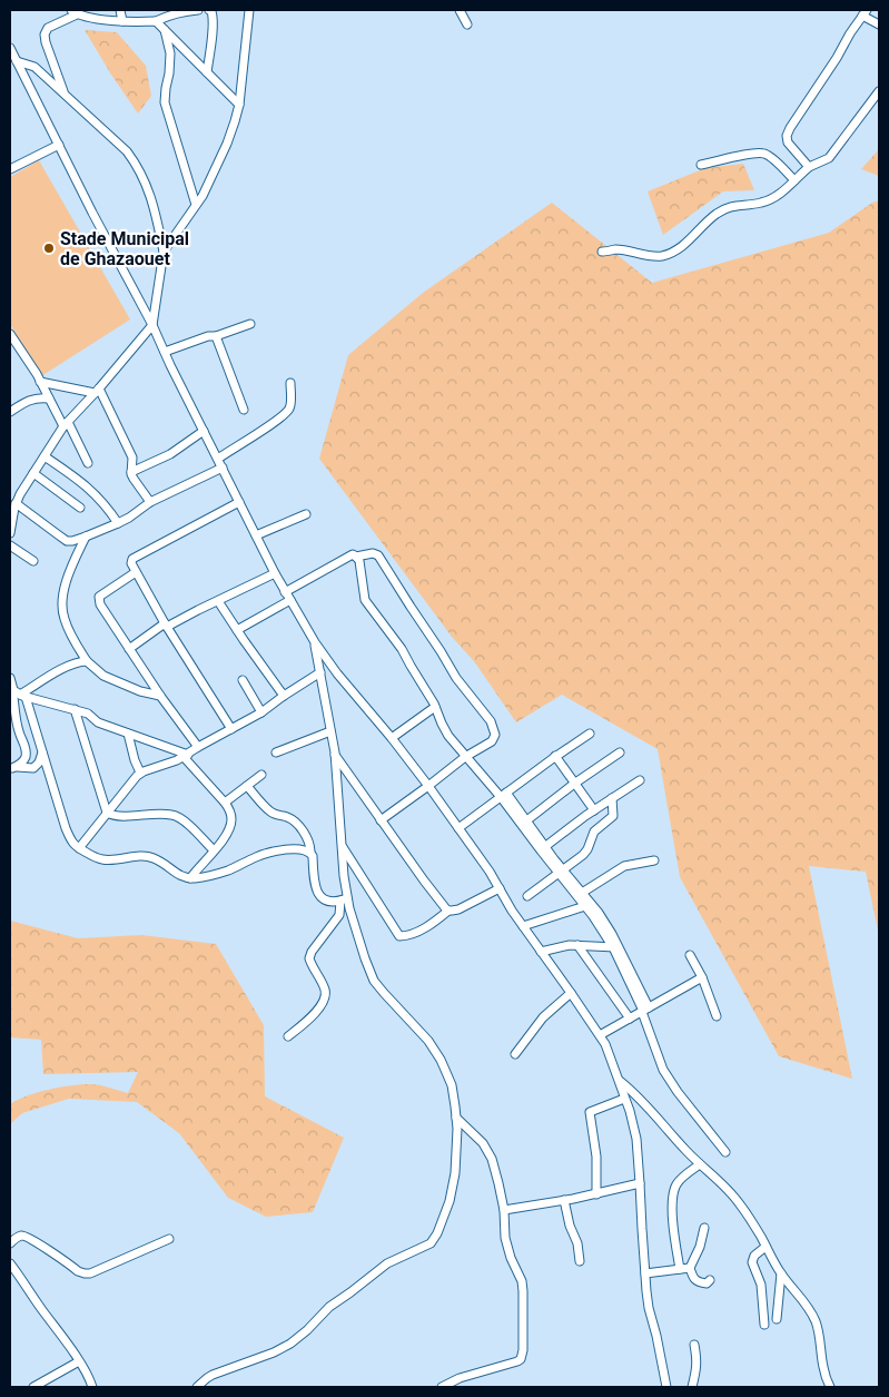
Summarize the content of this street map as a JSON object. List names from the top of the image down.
{
  "places": ["Stade Municipal de Ghazaouet"]
}
